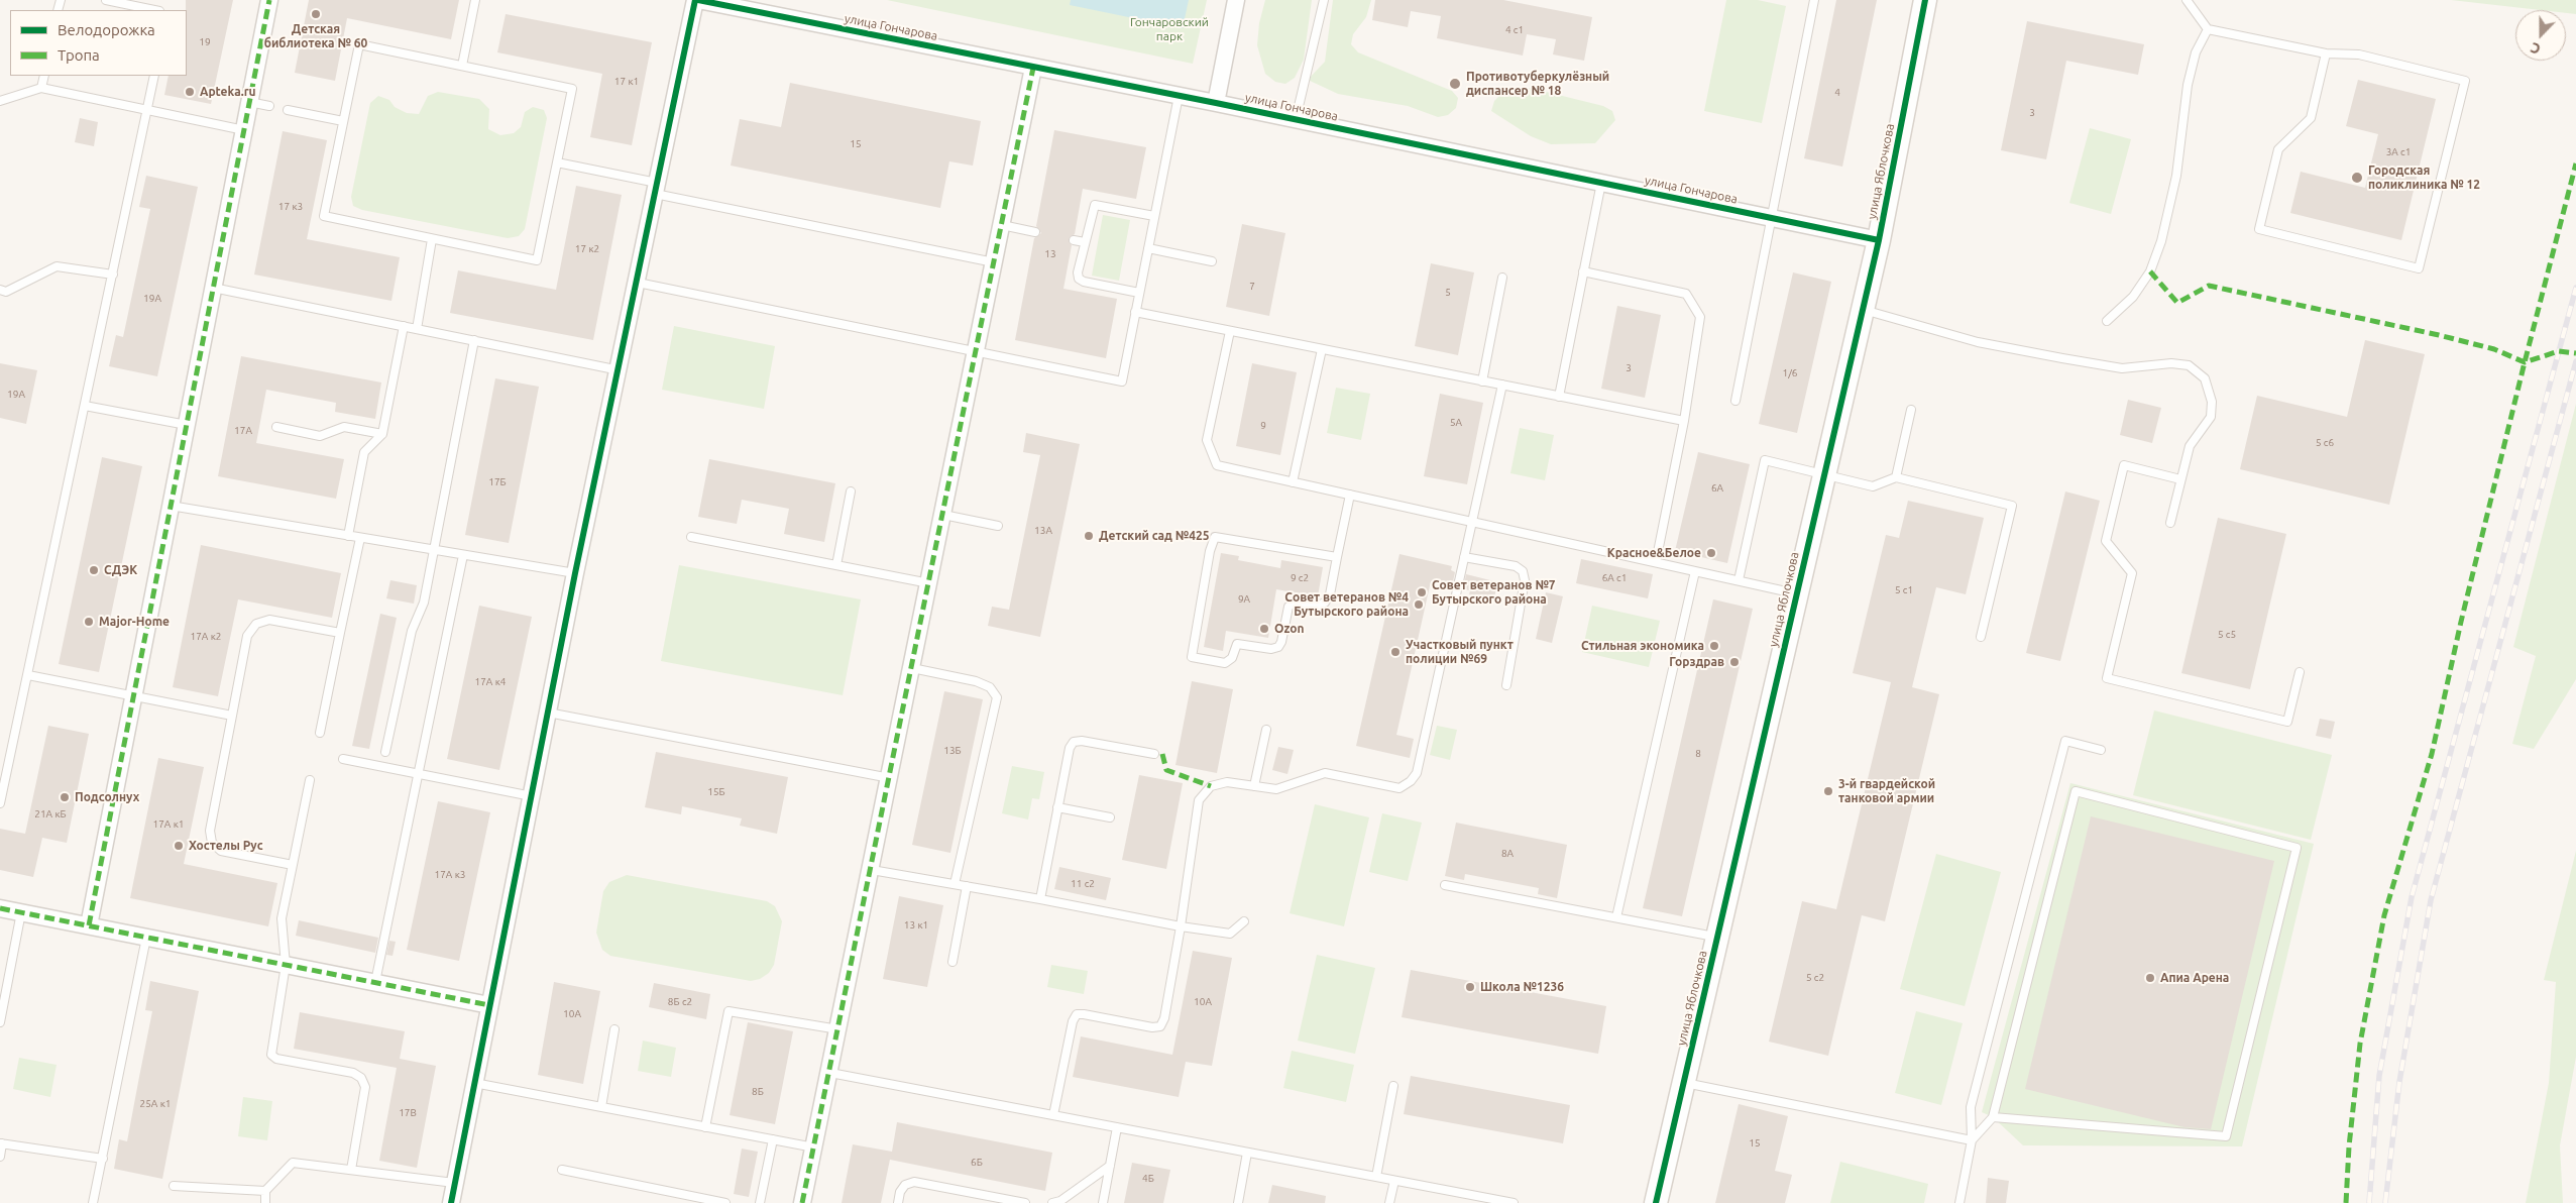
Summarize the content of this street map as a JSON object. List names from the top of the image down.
{
  "streets": {
    "street": ["улица Гончарова", "улица Яблочкова"]
  },
  "crossings": [
    ["улица Гончарова", "улица Яблочкова"]
  ],
  "parks": ["Гончаровский парк"],
  "places": [
    "Детская библиотека № 60",
    "Противотуберкулёзный диспансер № 18",
    "Apteka.ru",
    "Городская поликлиника № 12",
    "Детский сад №425",
    "Красное&Белое",
    "СДЭК",
    "Совет ветеранов №7 Бутырского района",
    "Совет ветеранов №4 Бутырского района",
    "Major-Home",
    "Ozon",
    "Стильная экономика",
    "Участковый пункт полиции №69",
    "Горздрав",
    "3-й гвардейской танковой армии",
    "Подсолнух",
    "Хостелы Рус",
    "Апиа Арена",
    "Школа №1236"
  ],
  "house_numbers": [
    "4 с1",
    "19",
    "17 к1",
    "4",
    "3",
    "15",
    "3A c1",
    "17 к3",
    "17 к2",
    "13",
    "7",
    "5",
    "19А",
    "3",
    "1/6",
    "19А",
    "5А",
    "9",
    "17А",
    "5 с6",
    "17Б",
    "6А",
    "13А",
    "9 с2",
    "6А с1",
    "5 с1",
    "9A",
    "5 c5",
    "17А к2",
    "17А к4",
    "13Б",
    "8",
    "15Б",
    "21А кБ",
    "17А к1",
    "8А",
    "17А к3",
    "11 с2",
    "13 к1",
    "5 с2",
    "8Б с2",
    "10А",
    "10А",
    "8Б",
    "25А к1",
    "17В",
    "15",
    "6Б",
    "4Б"
  ],
  "legend": ["Велодорожка", "Тропа"],
  "north": "bottom"
}
